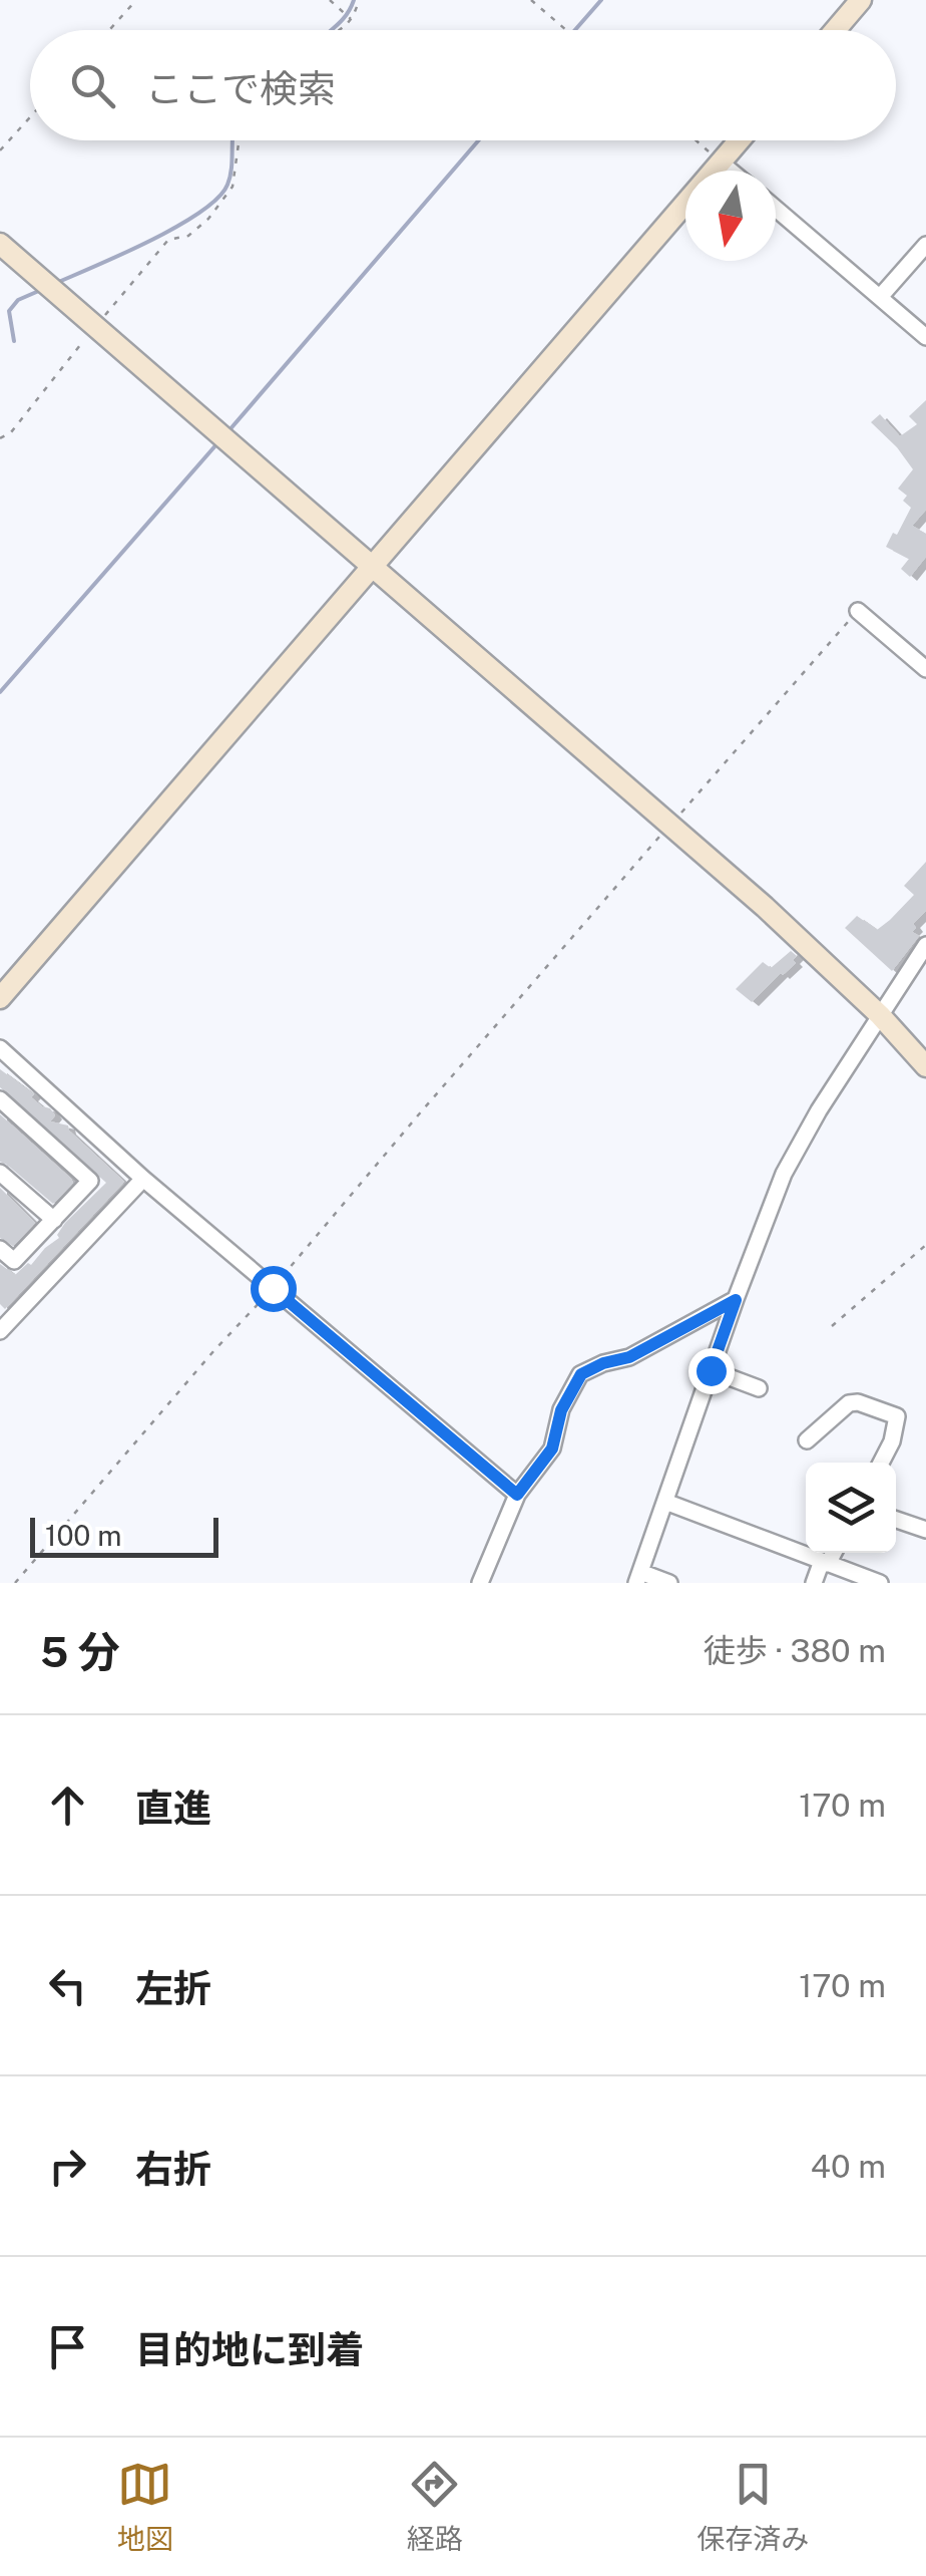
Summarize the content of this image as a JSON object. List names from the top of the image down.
{
  "scale_bar": "100 m",
  "north": "bottom",
  "page": {
    "search": "ここで検索",
    "scale": "100 m",
    "heading": ["5 分", "徒歩 · 380 m"],
    "list": [
      ["直進", "170 m"],
      ["左折", "170 m"],
      ["右折", "40 m"],
      "目的地に到着"
    ],
    "nav": ["地図", "経路", "保存済み"]
  }
}
